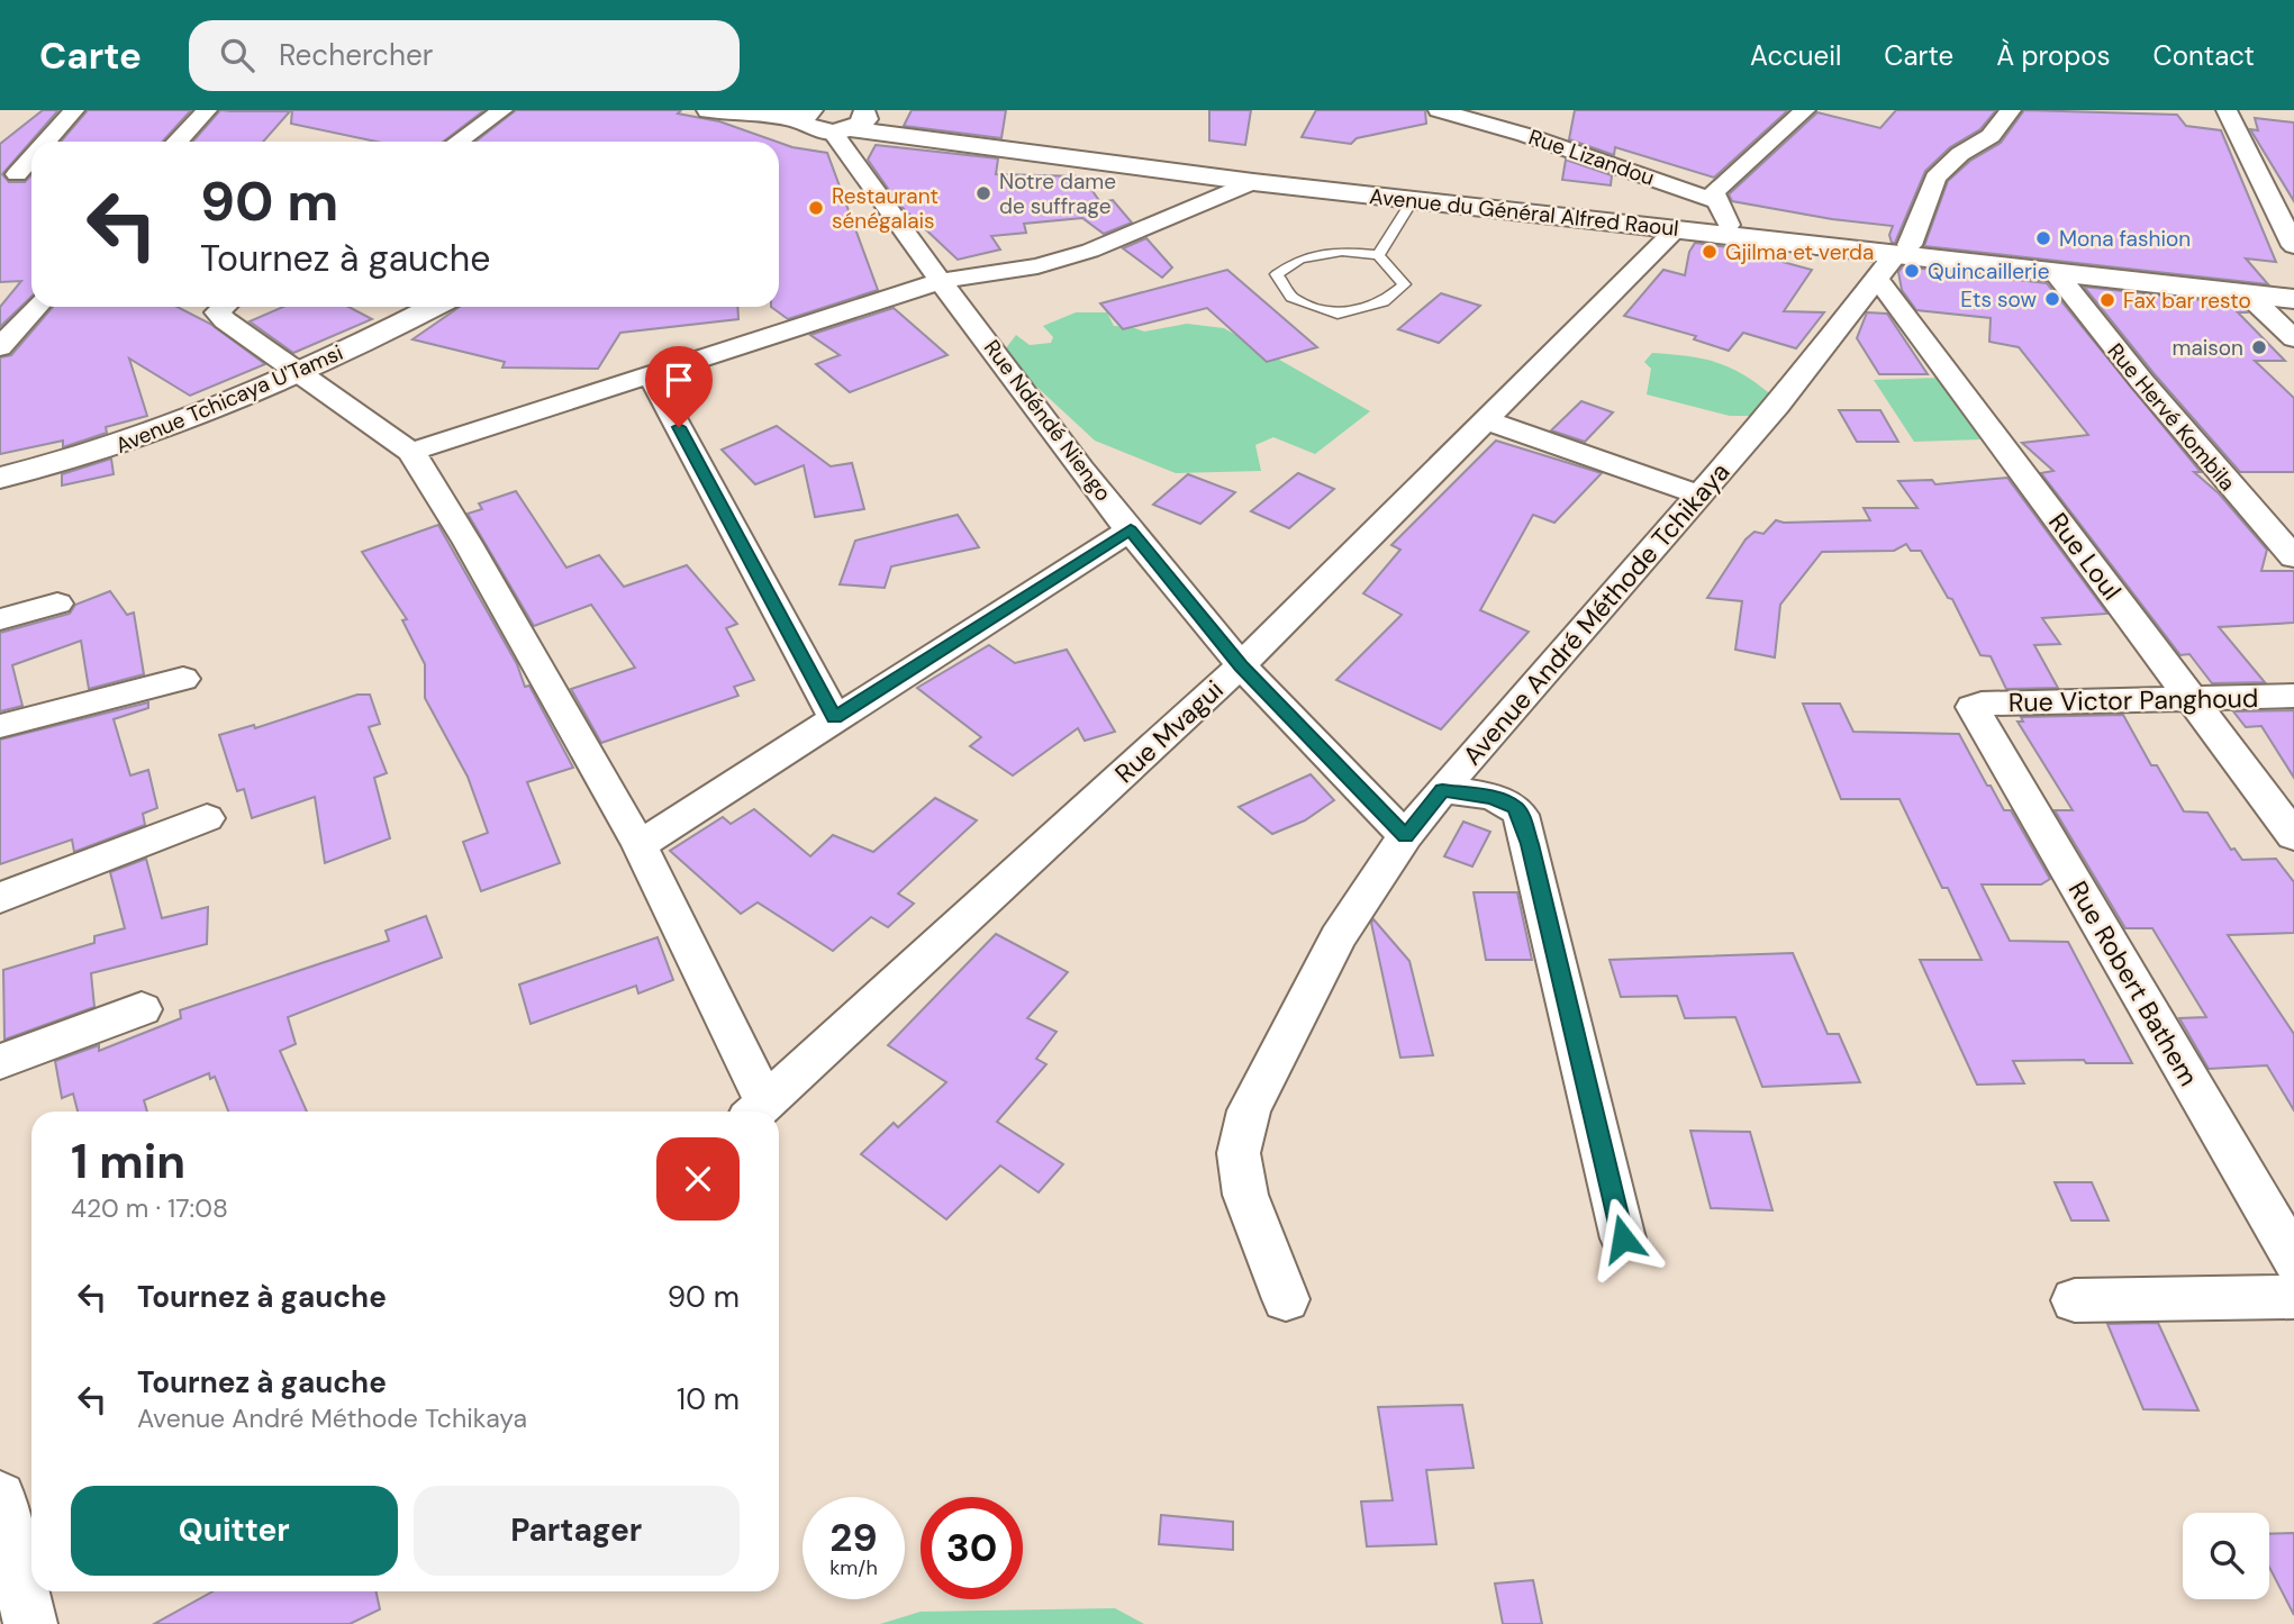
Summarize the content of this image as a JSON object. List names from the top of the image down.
{
  "streets": {
    "street": [
      "Rue Lizandou",
      "Avenue du Général Alfred Raoul",
      "Avenue Tchicaya U'Tamsi",
      "Rue Hervé Kombila",
      "Rue Ndéndé Niengo",
      "Rue Loul",
      "Avenue André Méthode Tchikaya",
      "Rue Victor Panghoud",
      "Rue Mvagui",
      "Rue Robert Bathem"
    ]
  },
  "crossings": [
    ["Avenue du Général Alfred Raoul", "Rue Hervé Kombila"],
    ["Avenue du Général Alfred Raoul", "Rue Ndéndé Niengo"],
    ["Avenue du Général Alfred Raoul", "Rue Loul"],
    ["Avenue du Général Alfred Raoul", "Avenue André Méthode Tchikaya"],
    ["Avenue du Général Alfred Raoul", "Rue Mvagui"],
    ["Rue Ndéndé Niengo", "Avenue André Méthode Tchikaya"],
    ["Rue Ndéndé Niengo", "Rue Mvagui"],
    ["Rue Loul", "Avenue André Méthode Tchikaya"],
    ["Rue Loul", "Rue Victor Panghoud"],
    ["Rue Victor Panghoud", "Rue Robert Bathem"]
  ],
  "places": [
    "Notre dame de suffrage",
    "Restaurant sénégalais",
    "Mona fashion",
    "Gjilma et verda",
    "Quincaillerie",
    "Ets sow",
    "Fax bar resto",
    "maison"
  ],
  "page": {
    "header": "Carte",
    "search": "Rechercher",
    "nav": [
      "Accueil",
      "Carte",
      "À propos",
      "Contact"
    ],
    "turn": ["90 m", "Tournez à gauche"],
    "heading": ["1 min", "420 m · 17:08"],
    "list": [
      {
        "name": "Tournez à gauche",
        "value": "90 m"
      },
      {
        "name": "Tournez à gauche",
        "note": "Avenue André Méthode Tchikaya",
        "value": "10 m"
      }
    ],
    "buttons": ["Quitter", "Partager"],
    "speed": "29 km/h",
    "limit": "30"
  }
}
